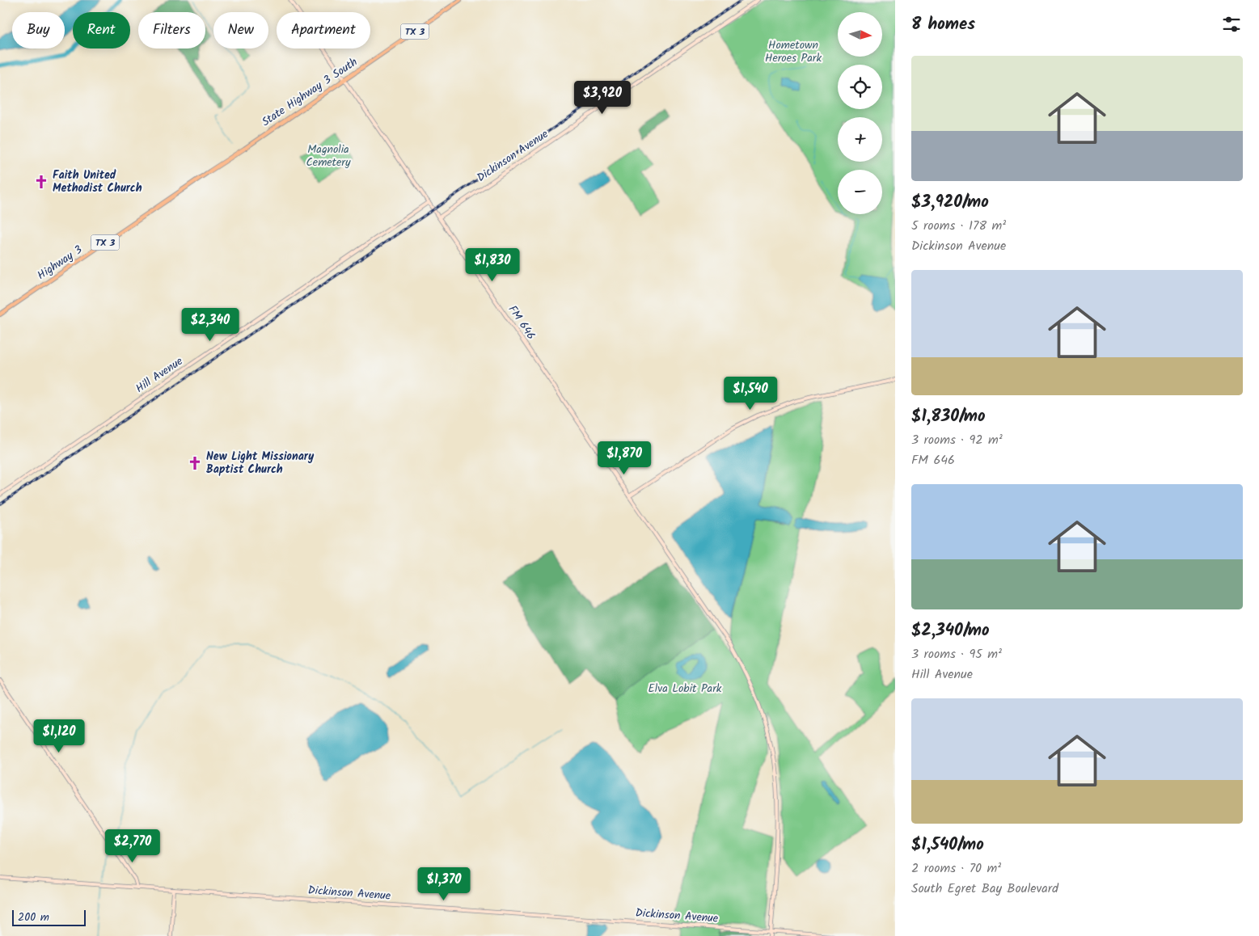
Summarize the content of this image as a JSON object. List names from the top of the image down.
{
  "streets": {
    "main road": [
      "TX 3",
      "State Highway 3 South",
      "Dickinson Avenue",
      "Highway 3",
      "FM 646",
      "Hill Avenue"
    ]
  },
  "crossings": [
    ["State Highway 3 South", "Highway 3"],
    ["State Highway 3 South", "FM 646"],
    ["Dickinson Avenue", "FM 646"],
    ["FM 646", "Hill Avenue"]
  ],
  "parks": ["Hometown Heroes Park", "Magnolia Cemetery", "Elva Lobit Park"],
  "places": {
    "church": ["Faith United Methodist Church", "New Light Missionary Baptist Church"]
  },
  "scale_bar": "200 m",
  "north": "right",
  "page": {
    "heading": "8 homes",
    "map_buttons": ["+", "−"],
    "chip": [
      "Buy",
      "Rent",
      "Filters",
      "New",
      "Apartment"
    ],
    "list": [
      {
        "name": "$3,920/mo",
        "note": "5 rooms · 178 m² · Dickinson Avenue"
      },
      {
        "name": "$1,830/mo",
        "note": "3 rooms · 92 m² · FM 646"
      },
      {
        "name": "$2,340/mo",
        "note": "3 rooms · 95 m² · Hill Avenue"
      },
      {
        "name": "$1,540/mo",
        "note": "2 rooms · 70 m² · South Egret Bay Boulevard"
      }
    ],
    "price": [
      "$3,920",
      "$1,830",
      "$2,340",
      "$1,540",
      "$1,870",
      "$1,120",
      "$2,770",
      "$1,370"
    ],
    "scale": "200 m"
  }
}
